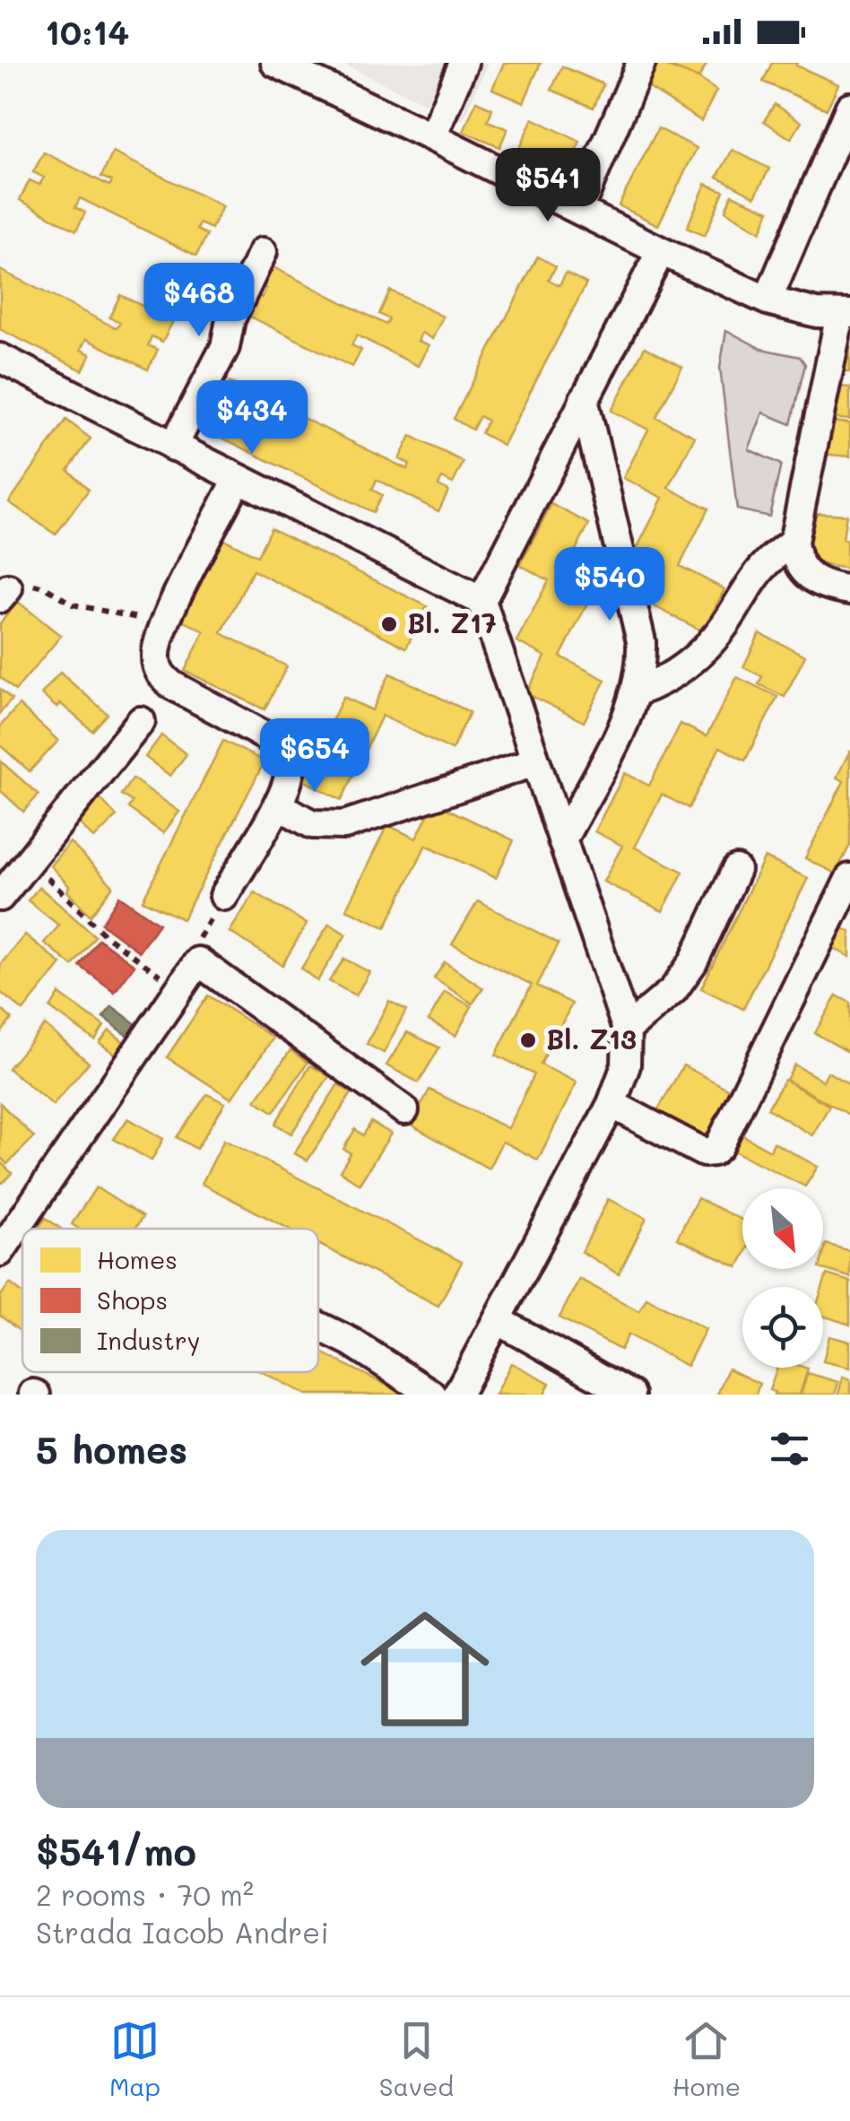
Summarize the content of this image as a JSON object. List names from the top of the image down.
{
  "places": ["Bl. Z17", "Bl. Z13"],
  "legend": ["Homes", "Shops", "Industry"],
  "north": "bottom right",
  "page": {
    "status": "10:14",
    "price": [
      "$541",
      "$468",
      "$434",
      "$540",
      "$654"
    ],
    "heading": "5 homes",
    "list": [
      {
        "name": "$541/mo",
        "note": "2 rooms · 70 m² · Strada Iacob Andrei"
      }
    ],
    "tabs": ["Map", "Saved", "Home"]
  }
}
